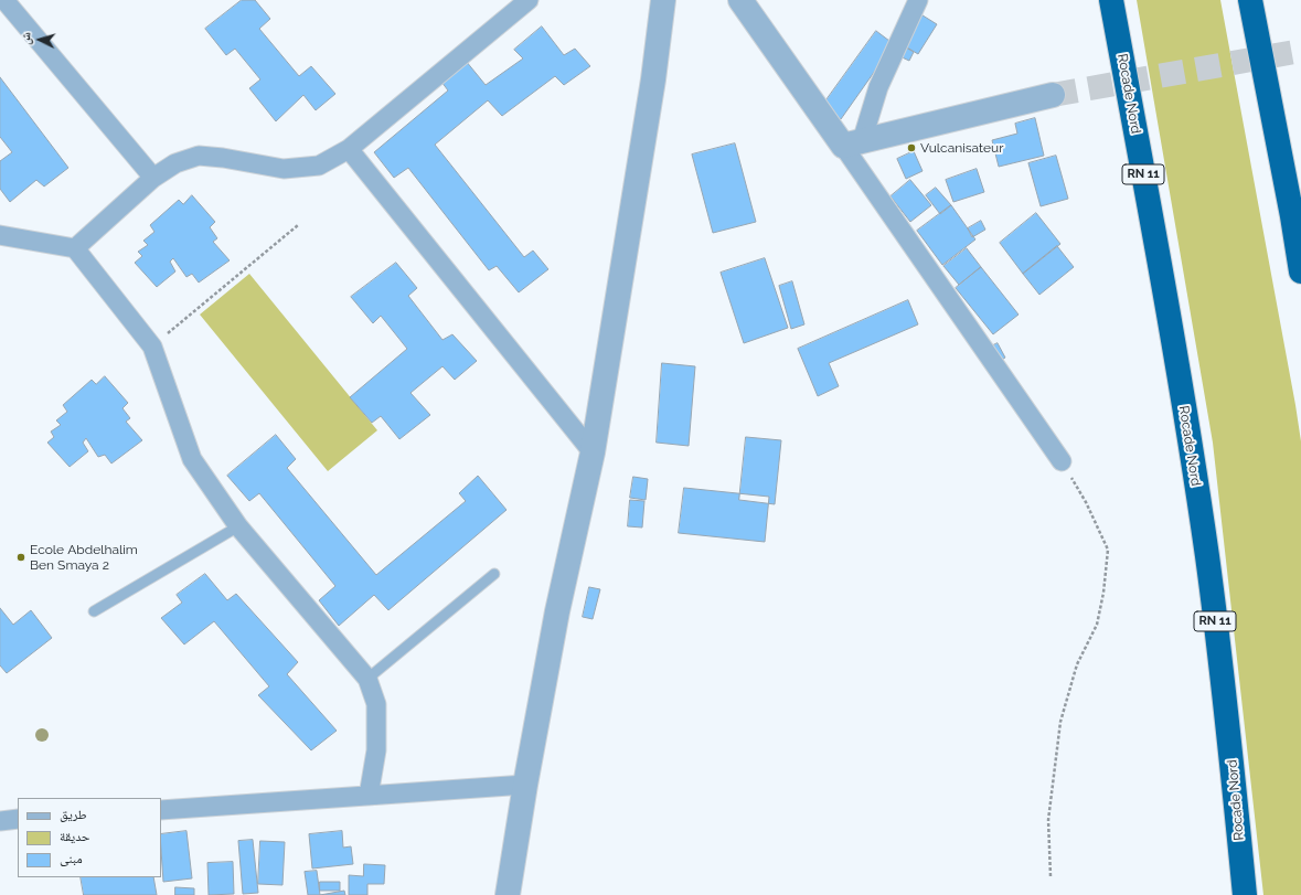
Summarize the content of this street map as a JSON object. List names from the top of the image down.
{
  "streets": {
    "highway": ["Rocade Nord", "RN 11"]
  },
  "places": ["Vulcanisateur", "Ecole Abdelhalim Ben Smaya 2"],
  "legend": ["طريق", "حديقة", "مبنى"],
  "north": "left"
}
